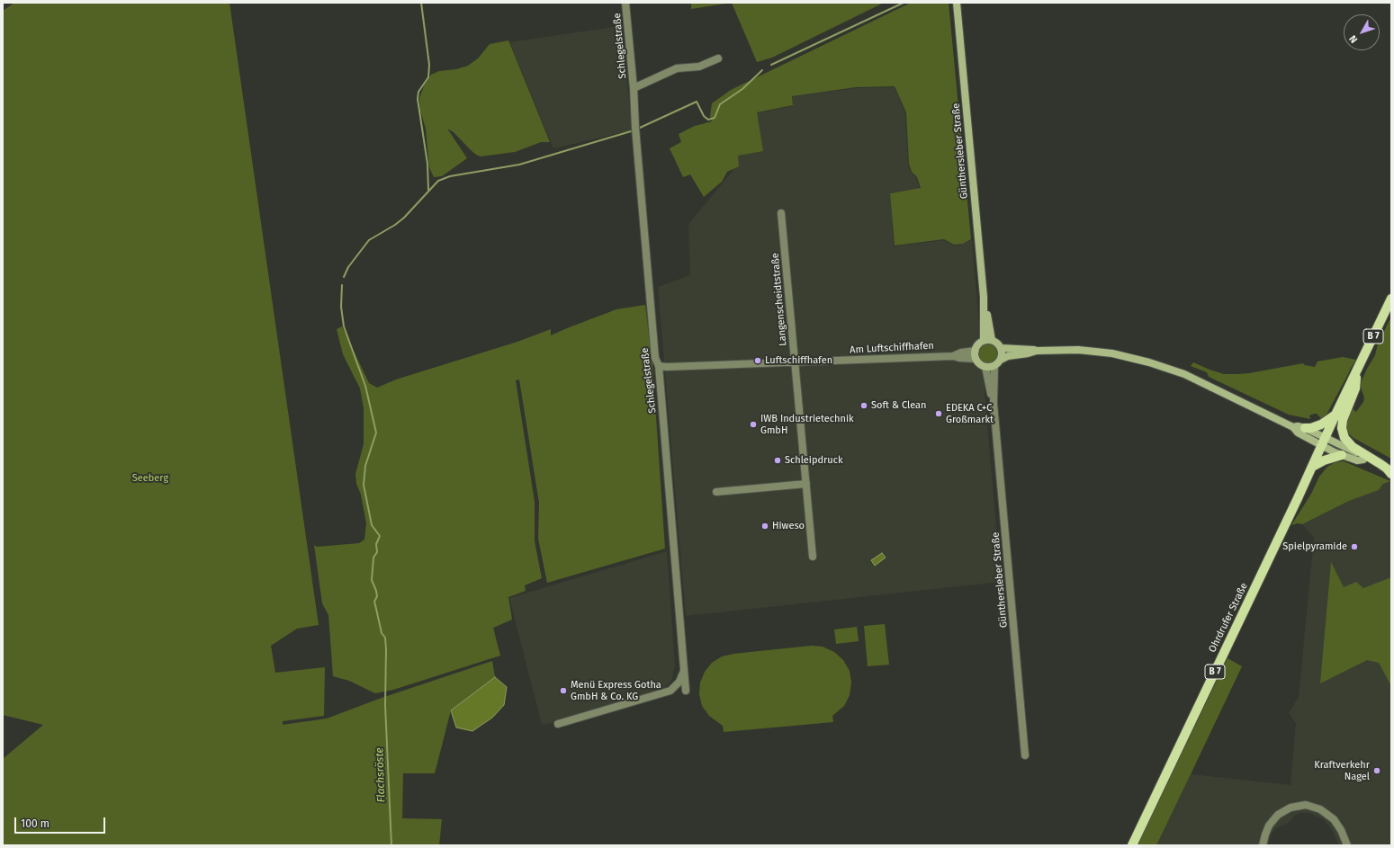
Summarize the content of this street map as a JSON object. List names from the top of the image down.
{
  "streets": {
    "main road": ["Günthersleber Straße", "B 7", "Ohrdrufer Straße"],
    "street": ["Schlegelstraße", "Langenscheidtstraße", "Am Luftschiffhafen"]
  },
  "crossings": [
    ["Schlegelstraße", "Am Luftschiffhafen"],
    ["Günthersleber Straße", "Am Luftschiffhafen"],
    ["Langenscheidtstraße", "Am Luftschiffhafen"],
    ["B 7", "Ohrdrufer Straße"]
  ],
  "water": ["Flachsröste"],
  "parks": ["Seeberg"],
  "places": [
    "Luftschiffhafen",
    "Soft & Clean",
    "EDEKA C+C Großmarkt",
    "IWB Industrietechnik GmbH",
    "Schleipdruck",
    "Hiweso",
    "Spielpyramide",
    "Menü Express Gotha GmbH & Co. KG",
    "Kraftverkehr Nagel"
  ],
  "scale_bar": "100 m",
  "north": "bottom left"
}
